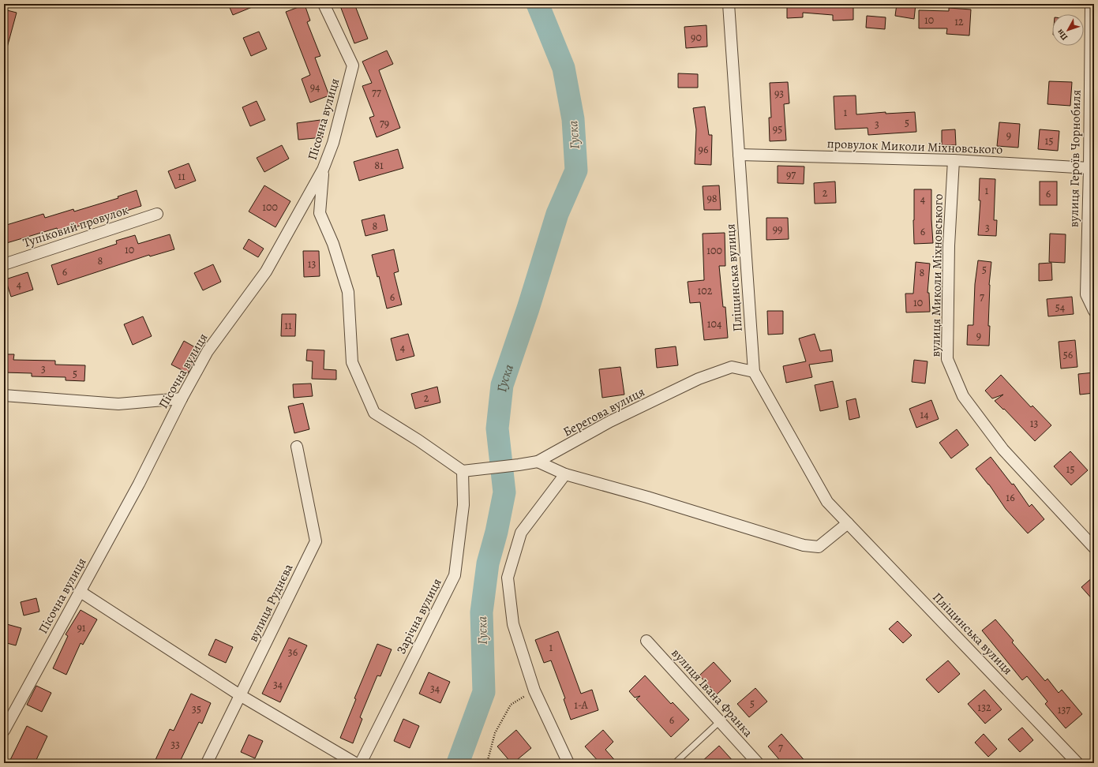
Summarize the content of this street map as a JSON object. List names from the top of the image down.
{
  "streets": {
    "street": [
      "Пісочна вулиця",
      "провулок Миколи Міхновського",
      "вулиця Героїв Чорнобиля",
      "Тупіковий провулок",
      "вулиця Миколи Міхновського",
      "Пліщинська вулиця",
      "Берегова вулиця",
      "вулиця Руднєва",
      "Зарічна вулиця",
      "вулиця Івана Франка"
    ]
  },
  "crossings": [
    ["провулок Миколи Міхновського", "вулиця Героїв Чорнобиля"],
    ["провулок Миколи Міхновського", "вулиця Миколи Міхновського"],
    ["провулок Миколи Міхновського", "Пліщинська вулиця"],
    ["Пліщинська вулиця", "Берегова вулиця"],
    ["Берегова вулиця", "Зарічна вулиця"]
  ],
  "water": ["Гуска"],
  "house_numbers": [
    "10",
    "12",
    "90",
    "94",
    "77",
    "93",
    "1",
    "5",
    "79",
    "3",
    "95",
    "9",
    "15",
    "96",
    "81",
    "97",
    "11",
    "1",
    "2",
    "6",
    "98",
    "4",
    "100",
    "8",
    "3",
    "99",
    "6",
    "10",
    "100",
    "8",
    "13",
    "5",
    "6",
    "8",
    "4",
    "102",
    "6",
    "7",
    "10",
    "54",
    "104",
    "11",
    "9",
    "4",
    "56",
    "3",
    "5",
    "2",
    "14",
    "13",
    "15",
    "16",
    "91",
    "1",
    "36",
    "34",
    "34",
    "5",
    "1-А",
    "132",
    "35",
    "137",
    "6",
    "33",
    "7"
  ],
  "north": "bottom left"
}
